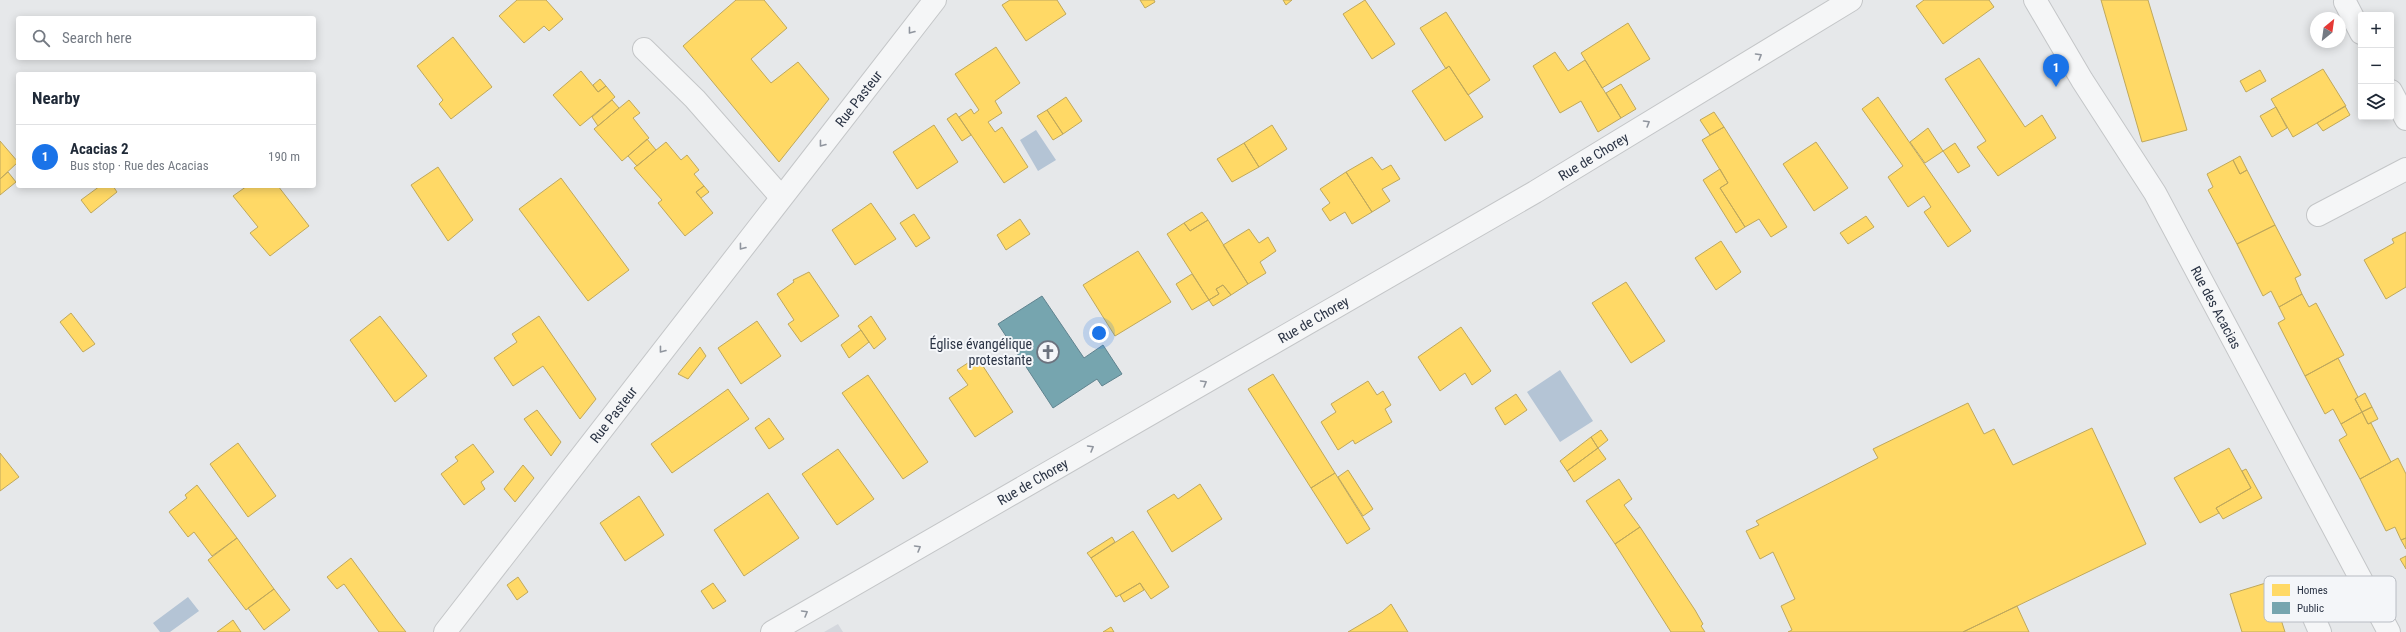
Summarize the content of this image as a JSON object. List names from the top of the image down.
{
  "streets": {
    "street": ["Rue Pasteur", "Rue de Chorey", "Rue des Acacias"]
  },
  "one_way": ["Rue Pasteur", "Rue de Chorey"],
  "places": {
    "church": ["Église évangélique protestante"]
  },
  "legend": ["Homes", "Public"],
  "north": "top right",
  "page": {
    "map_buttons": ["+", "−"],
    "search": "Search here",
    "pins": "1",
    "heading": "Nearby",
    "list": [
      {
        "mark": "1",
        "name": "Acacias 2",
        "note": "Bus stop · Rue des Acacias",
        "value": "190 m"
      }
    ]
  }
}
